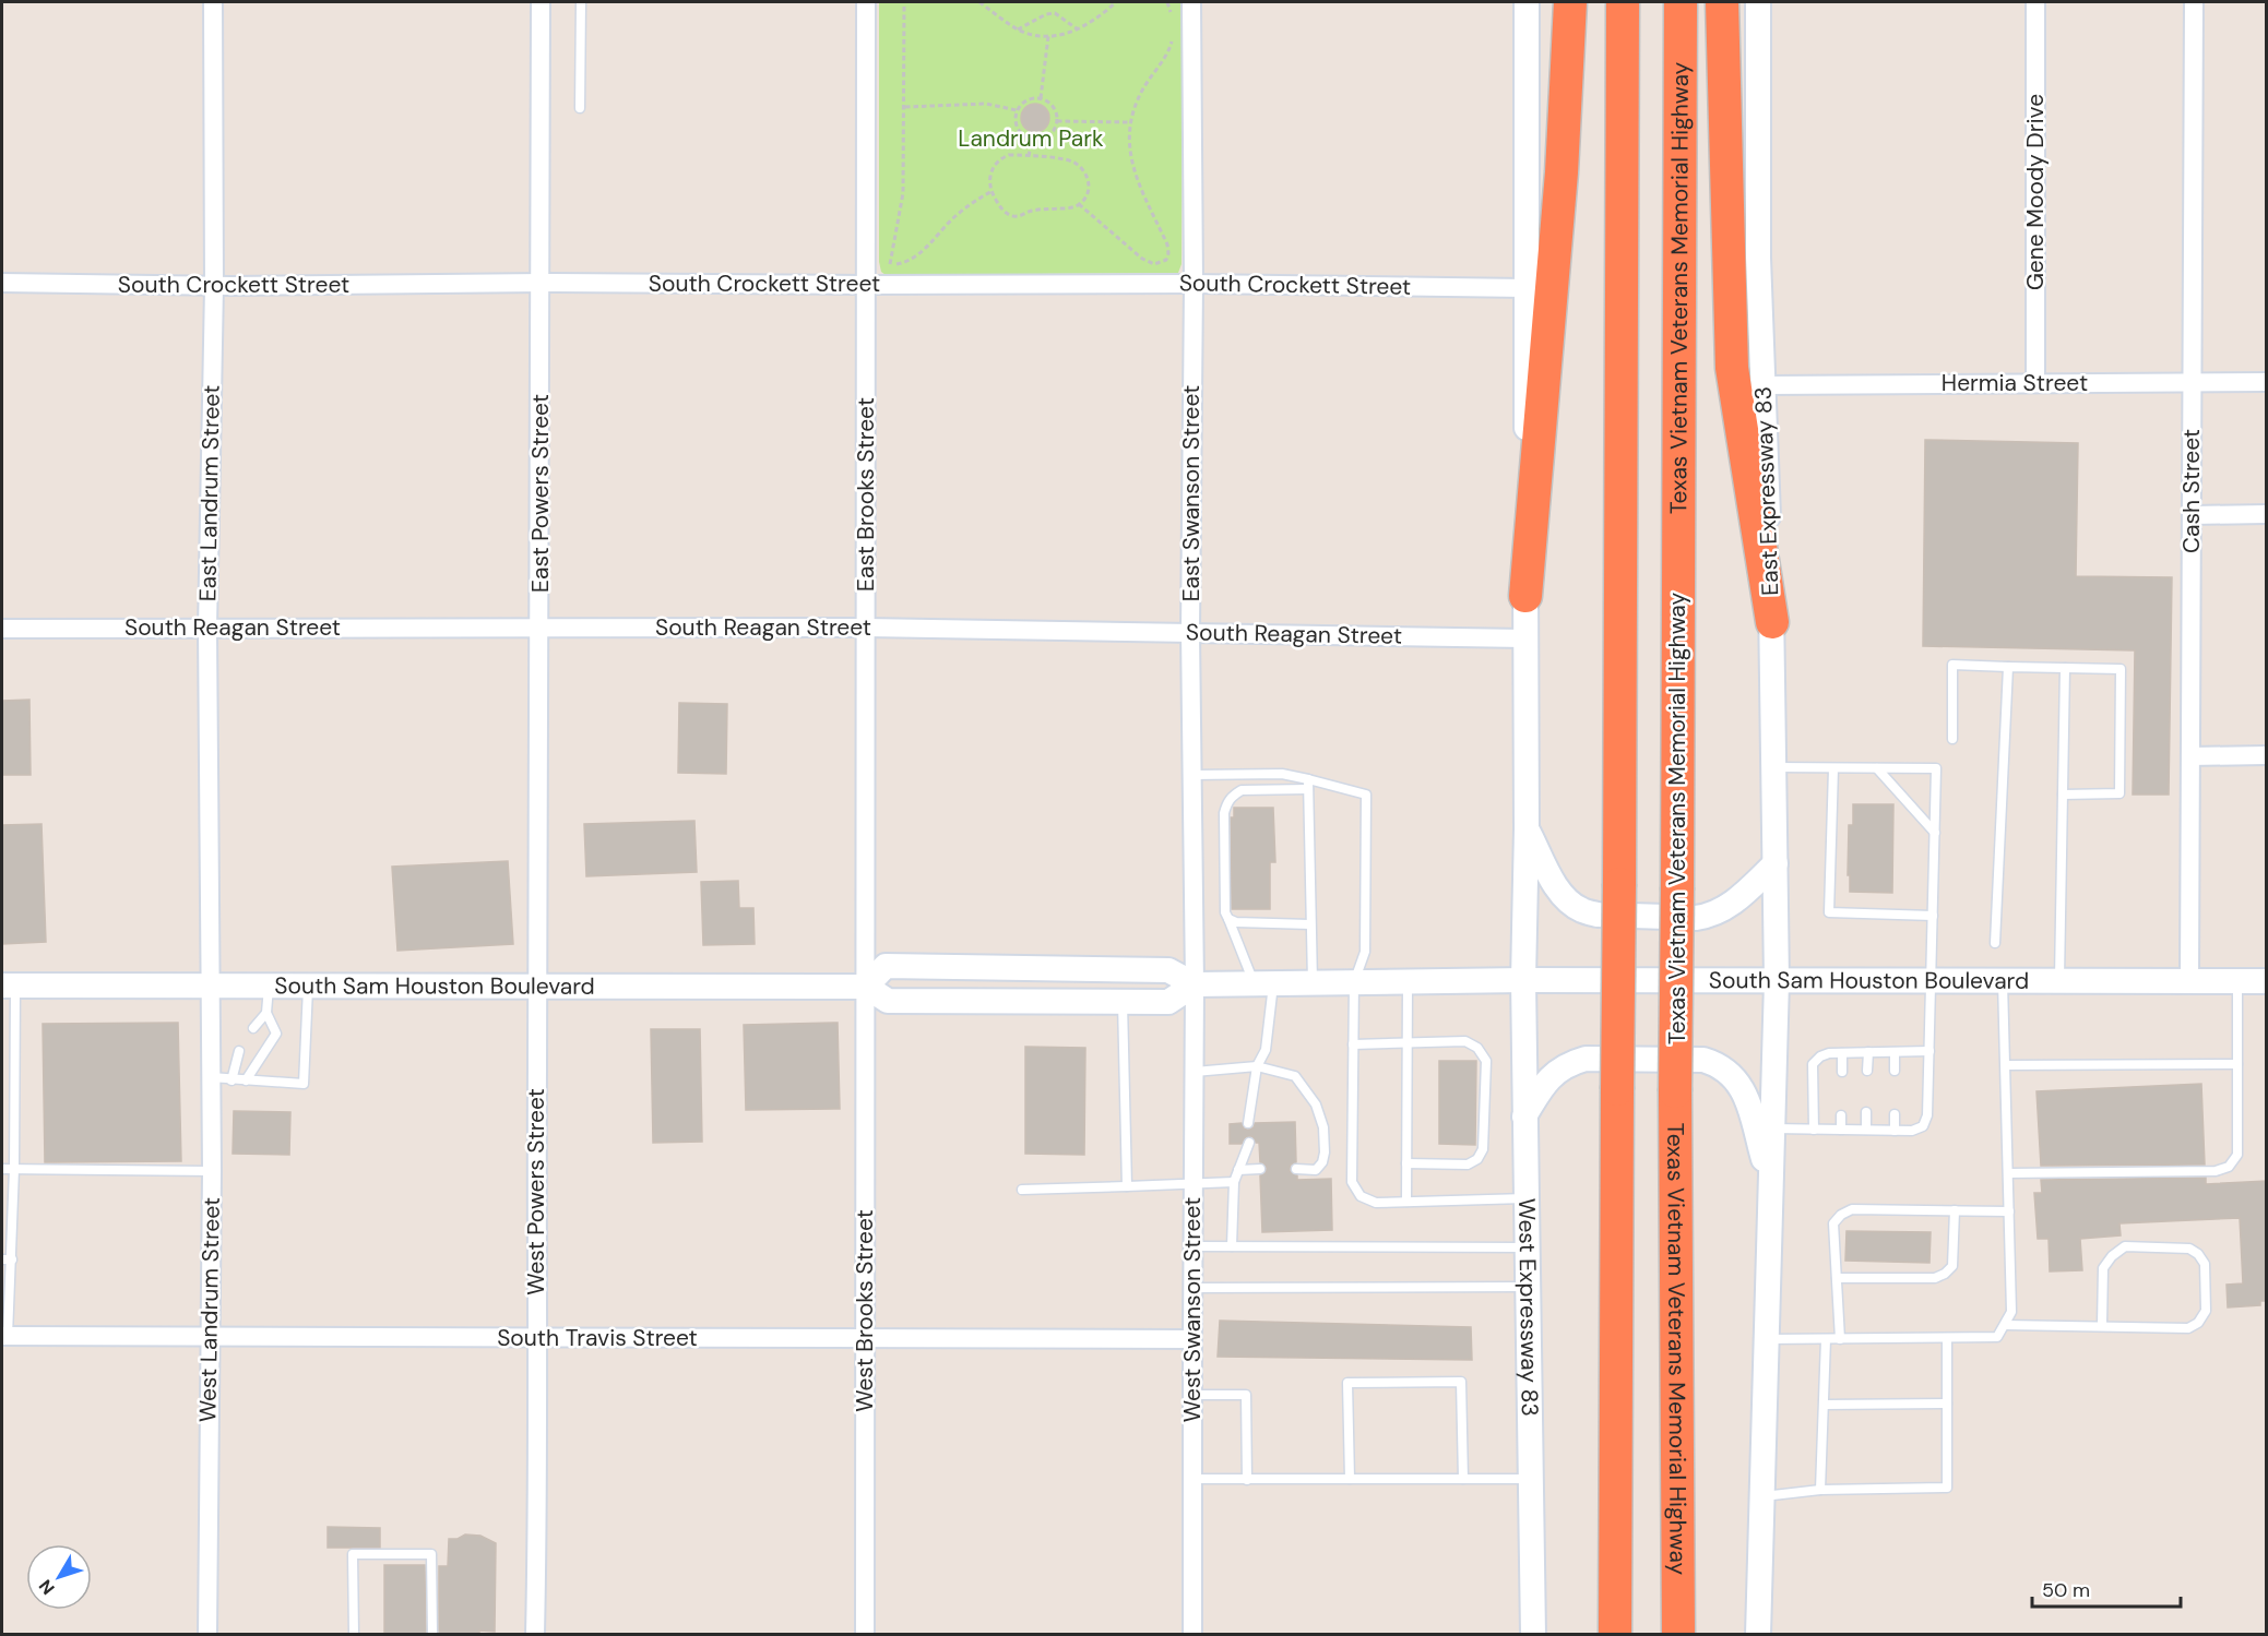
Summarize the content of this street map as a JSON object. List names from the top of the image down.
{
  "streets": {
    "highway": ["Texas Vietnam Veterans Memorial Highway"],
    "main road": ["East Expressway 83", "South Sam Houston Boulevard", "West Expressway 83"],
    "street": [
      "Gene Moody Drive",
      "South Crockett Street",
      "Hermia Street",
      "Cash Street",
      "East Landrum Street",
      "East Powers Street",
      "East Swanson Street",
      "East Brooks Street",
      "South Reagan Street",
      "West Powers Street",
      "West Landrum Street",
      "West Swanson Street",
      "West Brooks Street",
      "South Travis Street"
    ]
  },
  "crossings": [
    ["Gene Moody Drive", "Hermia Street"],
    ["South Crockett Street", "East Landrum Street"],
    ["South Crockett Street", "East Powers Street"],
    ["South Crockett Street", "East Swanson Street"],
    ["South Crockett Street", "East Brooks Street"],
    ["Hermia Street", "East Expressway 83"],
    ["Hermia Street", "Cash Street"],
    ["East Expressway 83", "South Sam Houston Boulevard"],
    ["Cash Street", "South Sam Houston Boulevard"],
    ["East Landrum Street", "South Reagan Street"],
    ["East Landrum Street", "South Sam Houston Boulevard"],
    ["East Landrum Street", "West Landrum Street"],
    ["East Powers Street", "South Reagan Street"],
    ["East Powers Street", "South Sam Houston Boulevard"],
    ["East Powers Street", "West Powers Street"],
    ["East Swanson Street", "South Reagan Street"],
    ["East Swanson Street", "South Sam Houston Boulevard"],
    ["East Swanson Street", "West Swanson Street"],
    ["East Brooks Street", "South Reagan Street"],
    ["East Brooks Street", "South Sam Houston Boulevard"],
    ["East Brooks Street", "West Brooks Street"],
    ["South Sam Houston Boulevard", "West Powers Street"],
    ["South Sam Houston Boulevard", "West Expressway 83"],
    ["South Sam Houston Boulevard", "West Landrum Street"],
    ["South Sam Houston Boulevard", "West Swanson Street"],
    ["South Sam Houston Boulevard", "West Brooks Street"],
    ["West Powers Street", "South Travis Street"],
    ["West Landrum Street", "South Travis Street"],
    ["West Swanson Street", "South Travis Street"],
    ["West Brooks Street", "South Travis Street"]
  ],
  "parks": ["Landrum Park"],
  "scale_bar": "50 m",
  "north": "bottom left"
}
